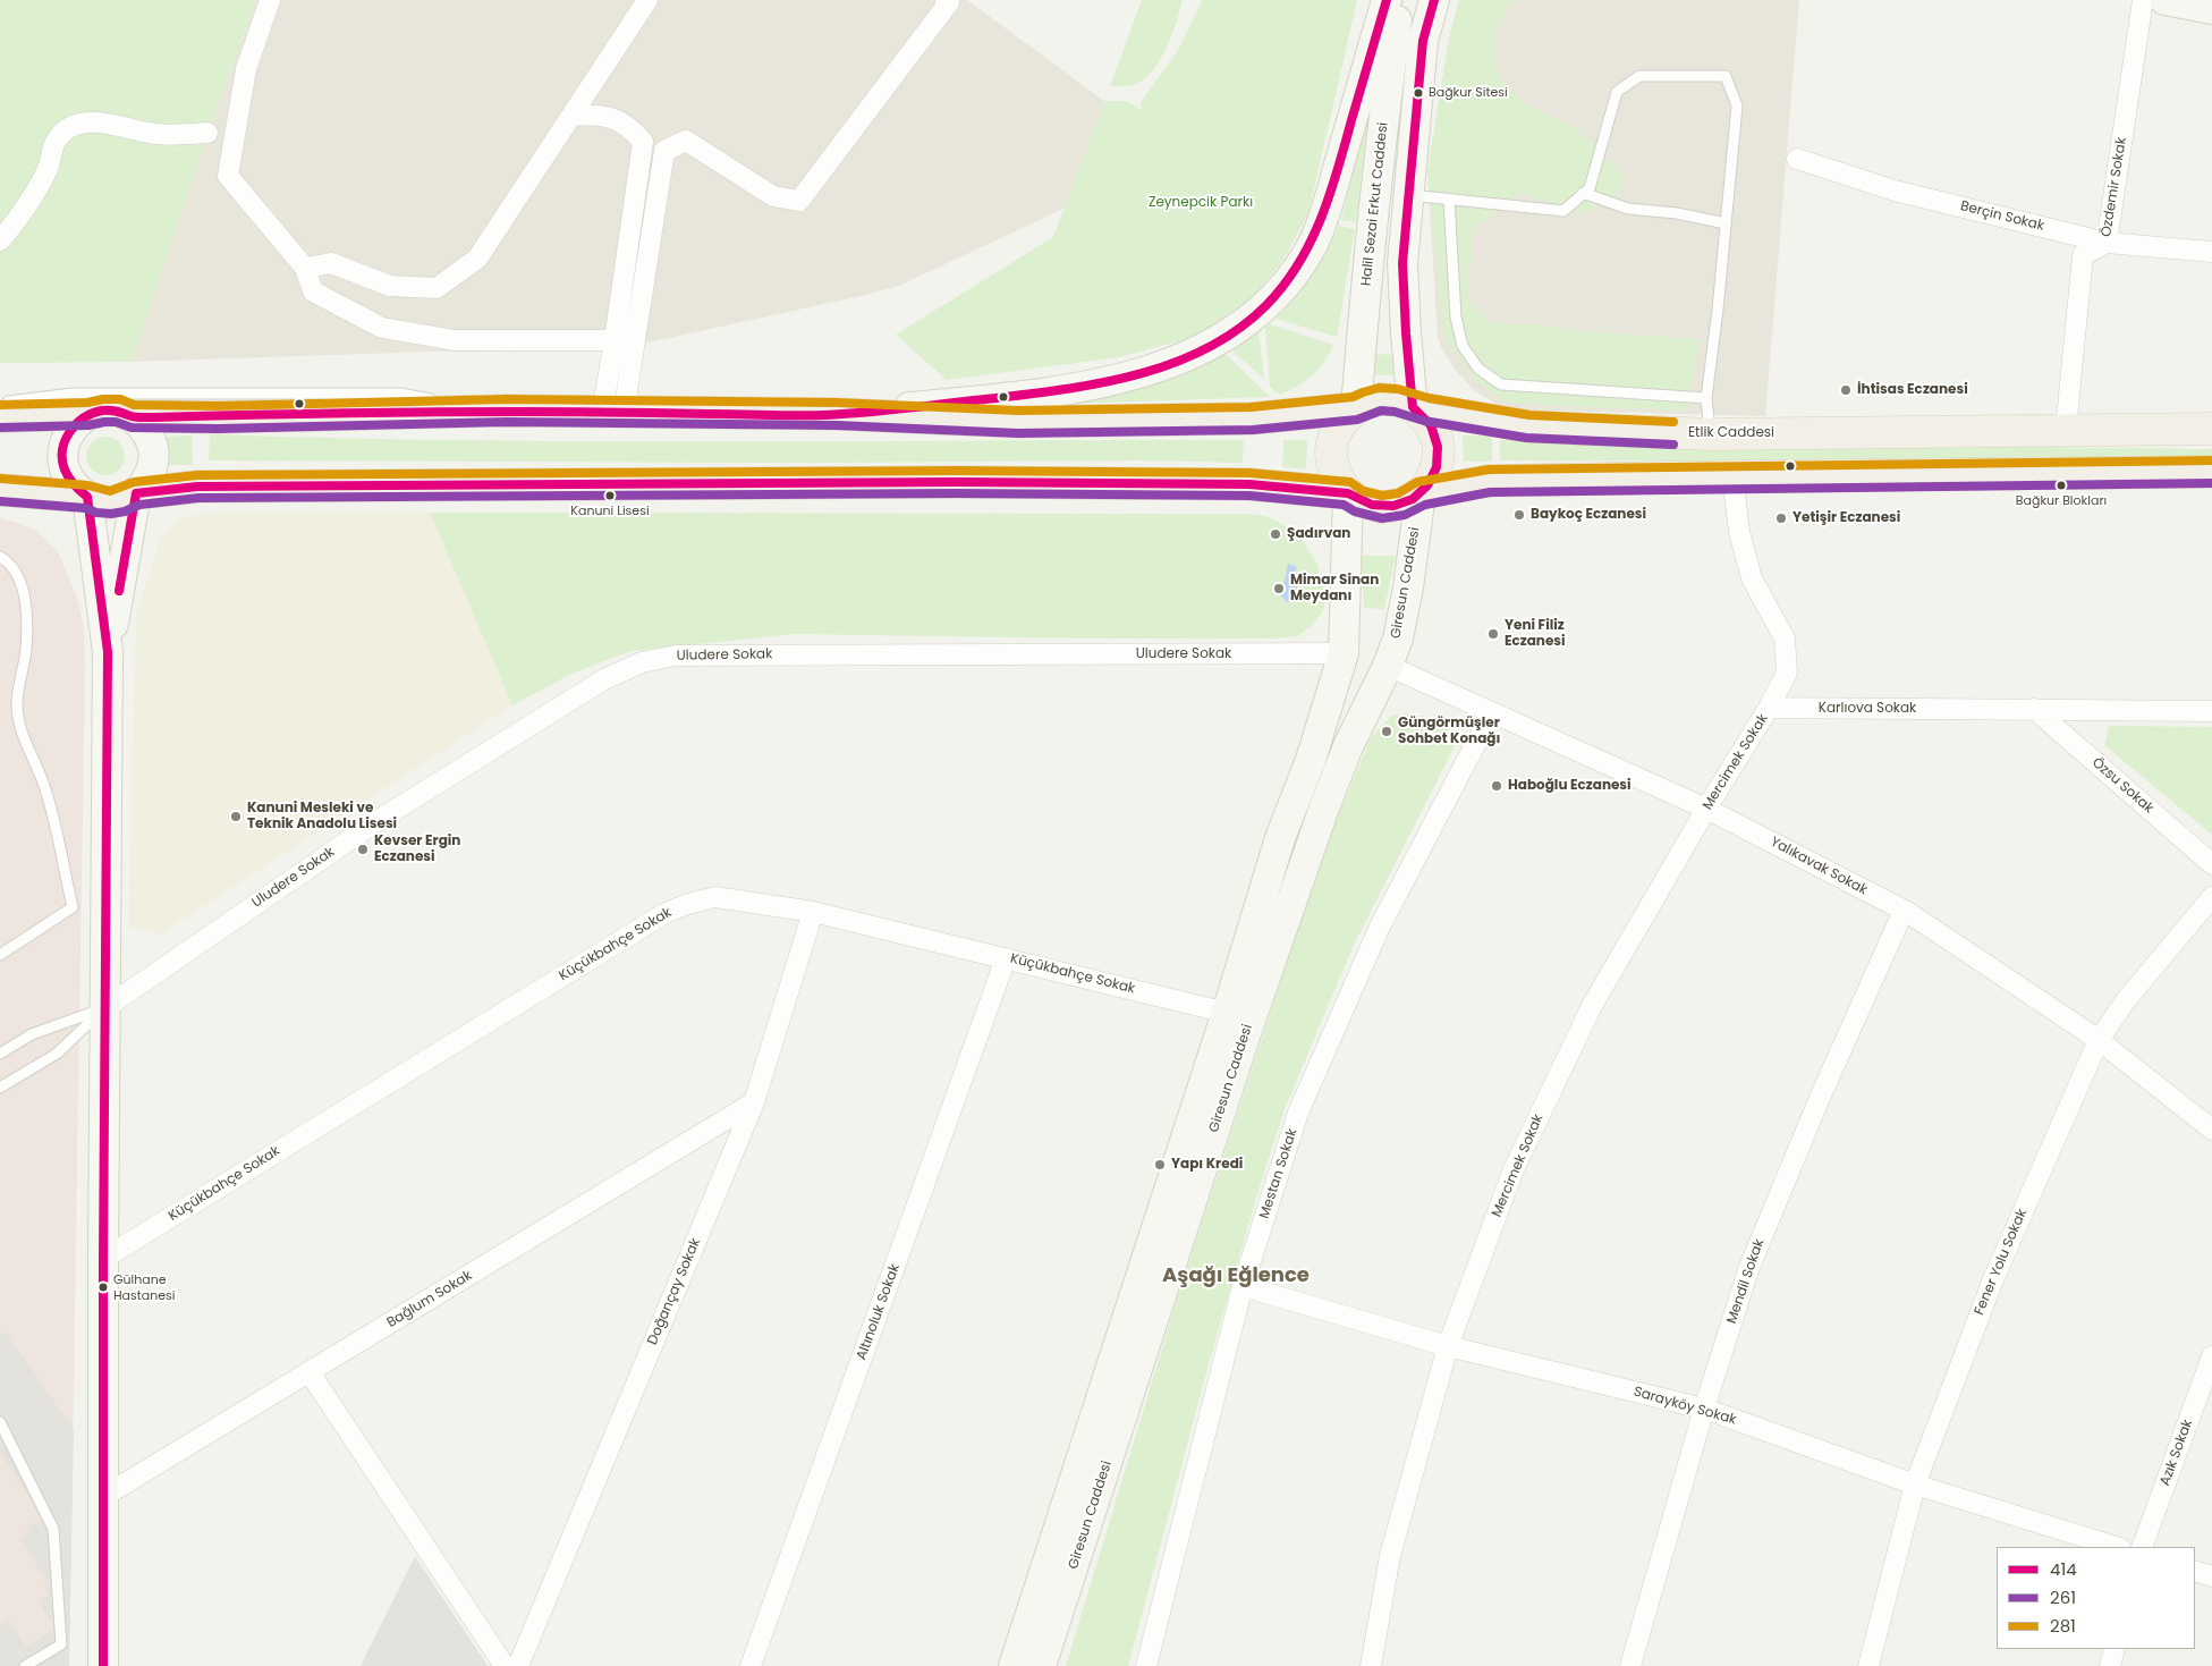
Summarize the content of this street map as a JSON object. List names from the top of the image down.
{
  "streets": {
    "main road": ["Halil Sezai Erkut Caddesi", "Etlik Caddesi", "Giresun Caddesi"],
    "street": [
      "Özdemir Sokak",
      "Berçin Sokak",
      "Uludere Sokak",
      "Karlıova Sokak",
      "Mercimek Sokak",
      "Özsu Sokak",
      "Yalıkavak Sokak",
      "Küçükbahçe Sokak",
      "Mestan Sokak",
      "Fener Yolu Sokak",
      "Mendil Sokak",
      "Doğançay Sokak",
      "Bağlum Sokak",
      "Altınoluk Sokak",
      "Sarayköy Sokak",
      "Azık Sokak"
    ]
  },
  "crossings": [
    ["Özdemir Sokak", "Berçin Sokak"],
    ["Özdemir Sokak", "Etlik Caddesi"],
    ["Halil Sezai Erkut Caddesi", "Etlik Caddesi"],
    ["Halil Sezai Erkut Caddesi", "Giresun Caddesi"],
    ["Etlik Caddesi", "Giresun Caddesi"],
    ["Giresun Caddesi", "Uludere Sokak"],
    ["Giresun Caddesi", "Yalıkavak Sokak"],
    ["Giresun Caddesi", "Küçükbahçe Sokak"],
    ["Karlıova Sokak", "Mercimek Sokak"],
    ["Karlıova Sokak", "Özsu Sokak"],
    ["Mercimek Sokak", "Yalıkavak Sokak"],
    ["Mercimek Sokak", "Sarayköy Sokak"],
    ["Yalıkavak Sokak", "Mestan Sokak"],
    ["Yalıkavak Sokak", "Fener Yolu Sokak"],
    ["Yalıkavak Sokak", "Mendil Sokak"],
    ["Küçükbahçe Sokak", "Doğançay Sokak"],
    ["Küçükbahçe Sokak", "Altınoluk Sokak"],
    ["Mestan Sokak", "Sarayköy Sokak"],
    ["Fener Yolu Sokak", "Sarayköy Sokak"],
    ["Mendil Sokak", "Sarayköy Sokak"],
    ["Doğançay Sokak", "Bağlum Sokak"]
  ],
  "districts": ["Aşağı Eğlence"],
  "parks": ["Zeynepcik Parkı"],
  "places": [
    "Bağkur Sitesi",
    "İhtisas Eczanesi",
    "Bağkur Blokları",
    "Kanuni Lisesi",
    "Baykoç Eczanesi",
    "Yetişir Eczanesi",
    "Şadırvan",
    "Mimar Sinan Meydanı",
    "Yeni Filiz Eczanesi",
    "Güngörmüşler Sohbet Konağı",
    "Haboğlu Eczanesi",
    "Kanuni Mesleki ve Teknik Anadolu Lisesi",
    "Kevser Ergin Eczanesi",
    "Yapı Kredi",
    "Gülhane Hastanesi"
  ],
  "lines": ["transit line 414", "transit line 281", "transit line 261"],
  "legend": ["414", "261", "281"]
}
